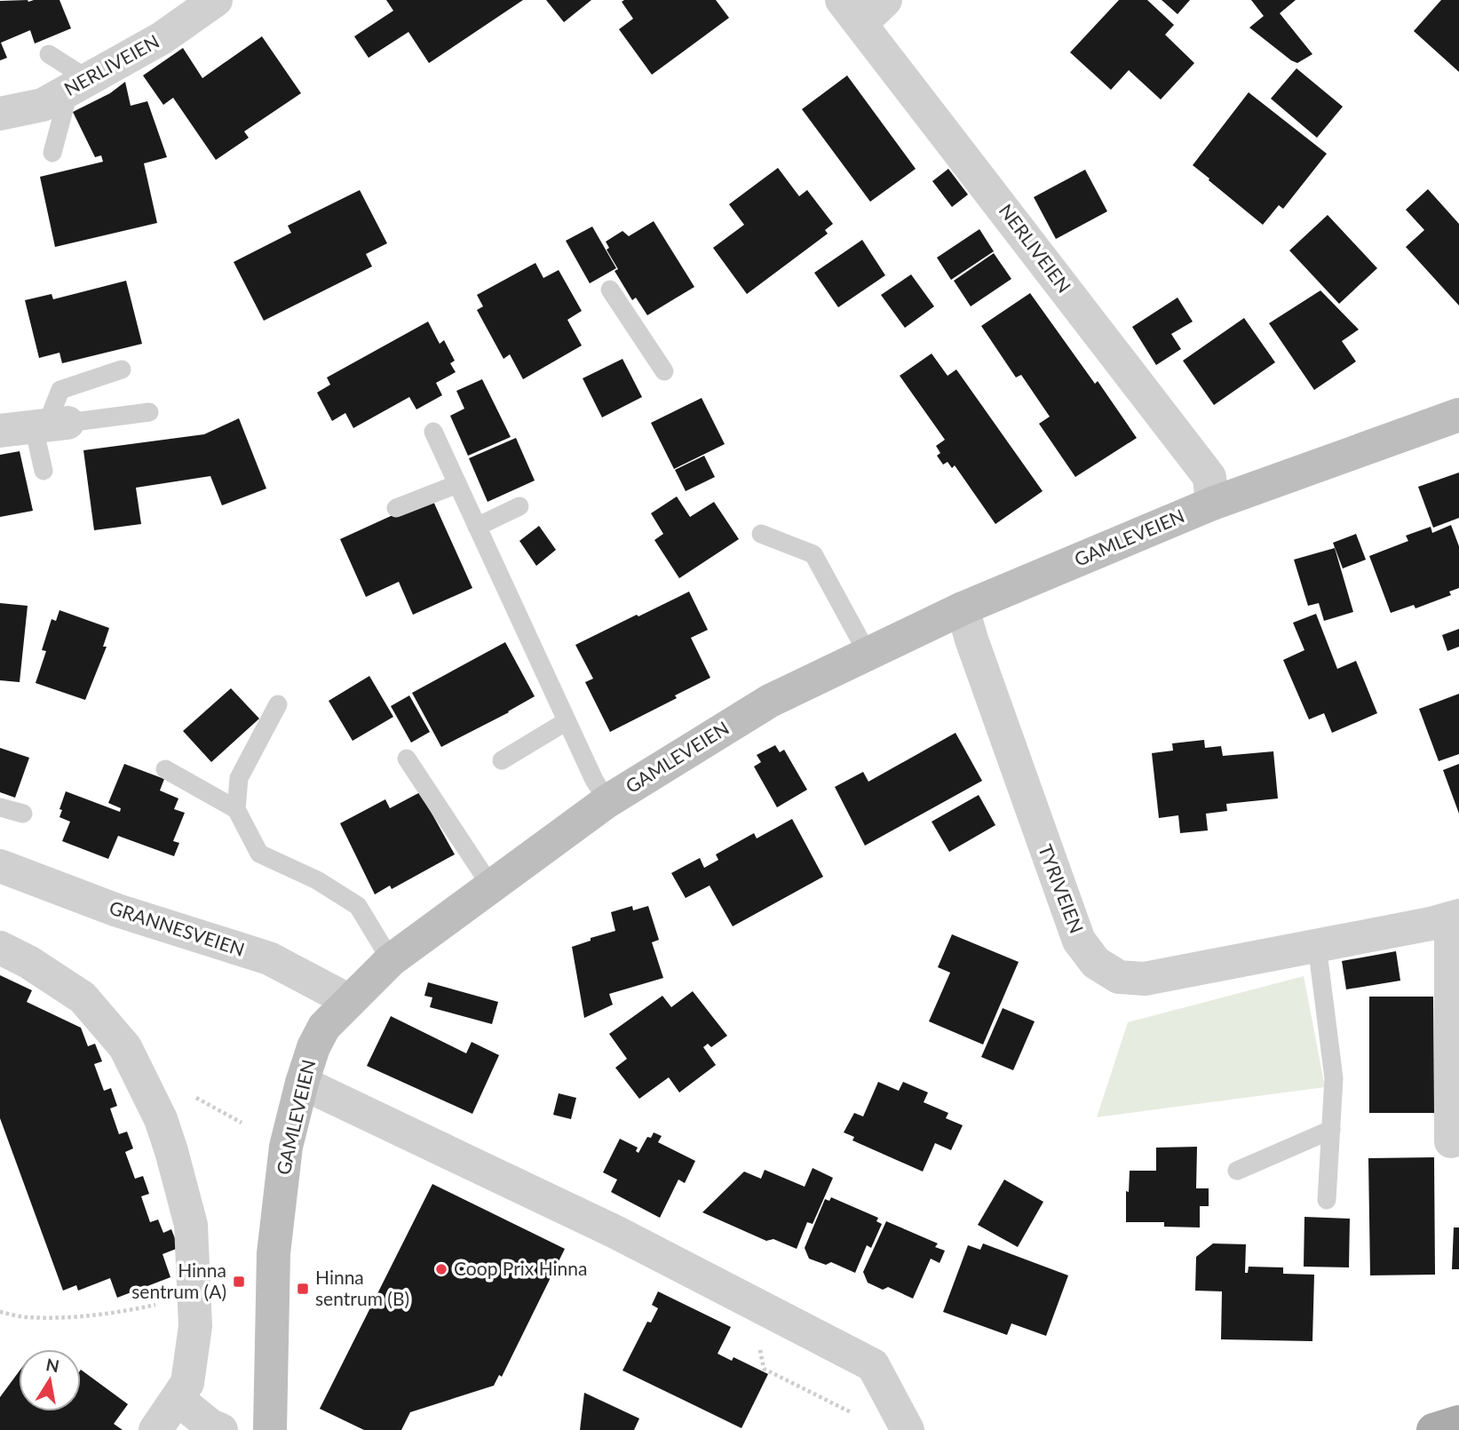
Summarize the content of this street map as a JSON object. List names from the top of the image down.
{
  "streets": {
    "street": [
      "NERLIVEIEN",
      "GAMLEVEIEN",
      "TYRIVEIEN",
      "GRANNESVEIEN"
    ]
  },
  "crossings": [
    ["NERLIVEIEN", "GAMLEVEIEN"],
    ["GAMLEVEIEN", "TYRIVEIEN"],
    ["GAMLEVEIEN", "GRANNESVEIEN"]
  ],
  "places": {
    "other": ["Coop Prix Hinna"],
    "transit": ["Hinna sentrum (A)", "Hinna sentrum (B)"]
  },
  "north": "top"
}
